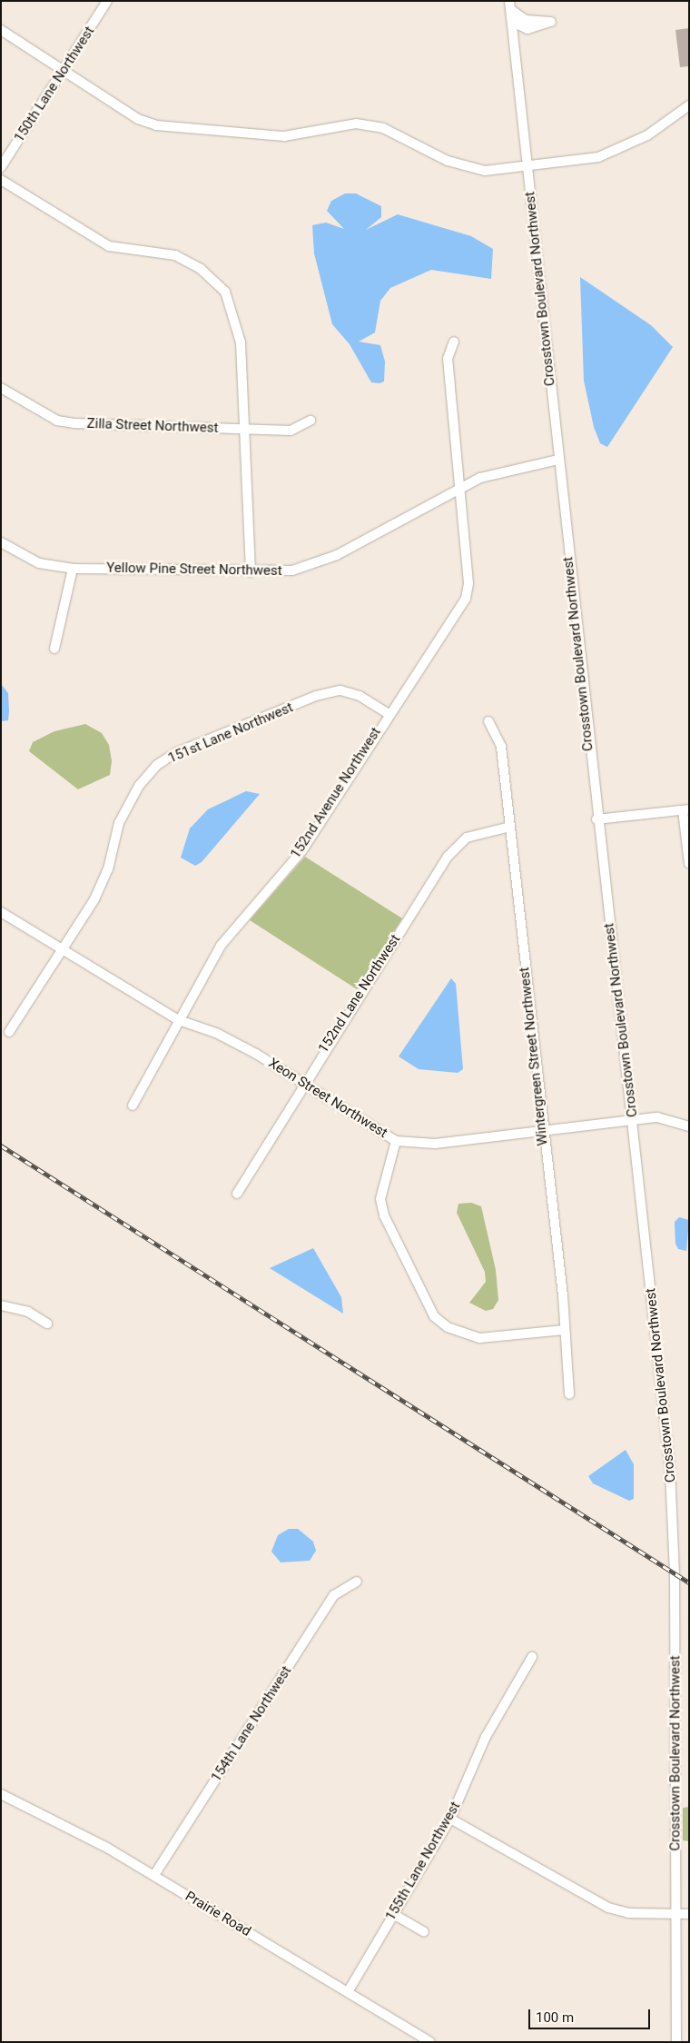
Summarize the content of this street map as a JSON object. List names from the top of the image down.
{
  "streets": {
    "street": [
      "150th Lane Northwest",
      "Crosstown Boulevard Northwest",
      "Zilla Street Northwest",
      "Yellow Pine Street Northwest",
      "151st Lane Northwest",
      "152nd Avenue Northwest",
      "152nd Lane Northwest",
      "Wintergreen Street Northwest",
      "Xeon Street Northwest",
      "154th Lane Northwest",
      "155th Lane Northwest",
      "Prairie Road"
    ]
  },
  "crossings": [
    ["Crosstown Boulevard Northwest", "Yellow Pine Street Northwest"],
    ["Crosstown Boulevard Northwest", "Xeon Street Northwest"],
    ["Yellow Pine Street Northwest", "152nd Avenue Northwest"],
    ["151st Lane Northwest", "152nd Avenue Northwest"],
    ["151st Lane Northwest", "Xeon Street Northwest"],
    ["152nd Avenue Northwest", "Xeon Street Northwest"],
    ["152nd Lane Northwest", "Wintergreen Street Northwest"],
    ["152nd Lane Northwest", "Xeon Street Northwest"],
    ["Wintergreen Street Northwest", "Xeon Street Northwest"],
    ["154th Lane Northwest", "Prairie Road"],
    ["155th Lane Northwest", "Prairie Road"]
  ],
  "scale_bar": "100 m"
}
